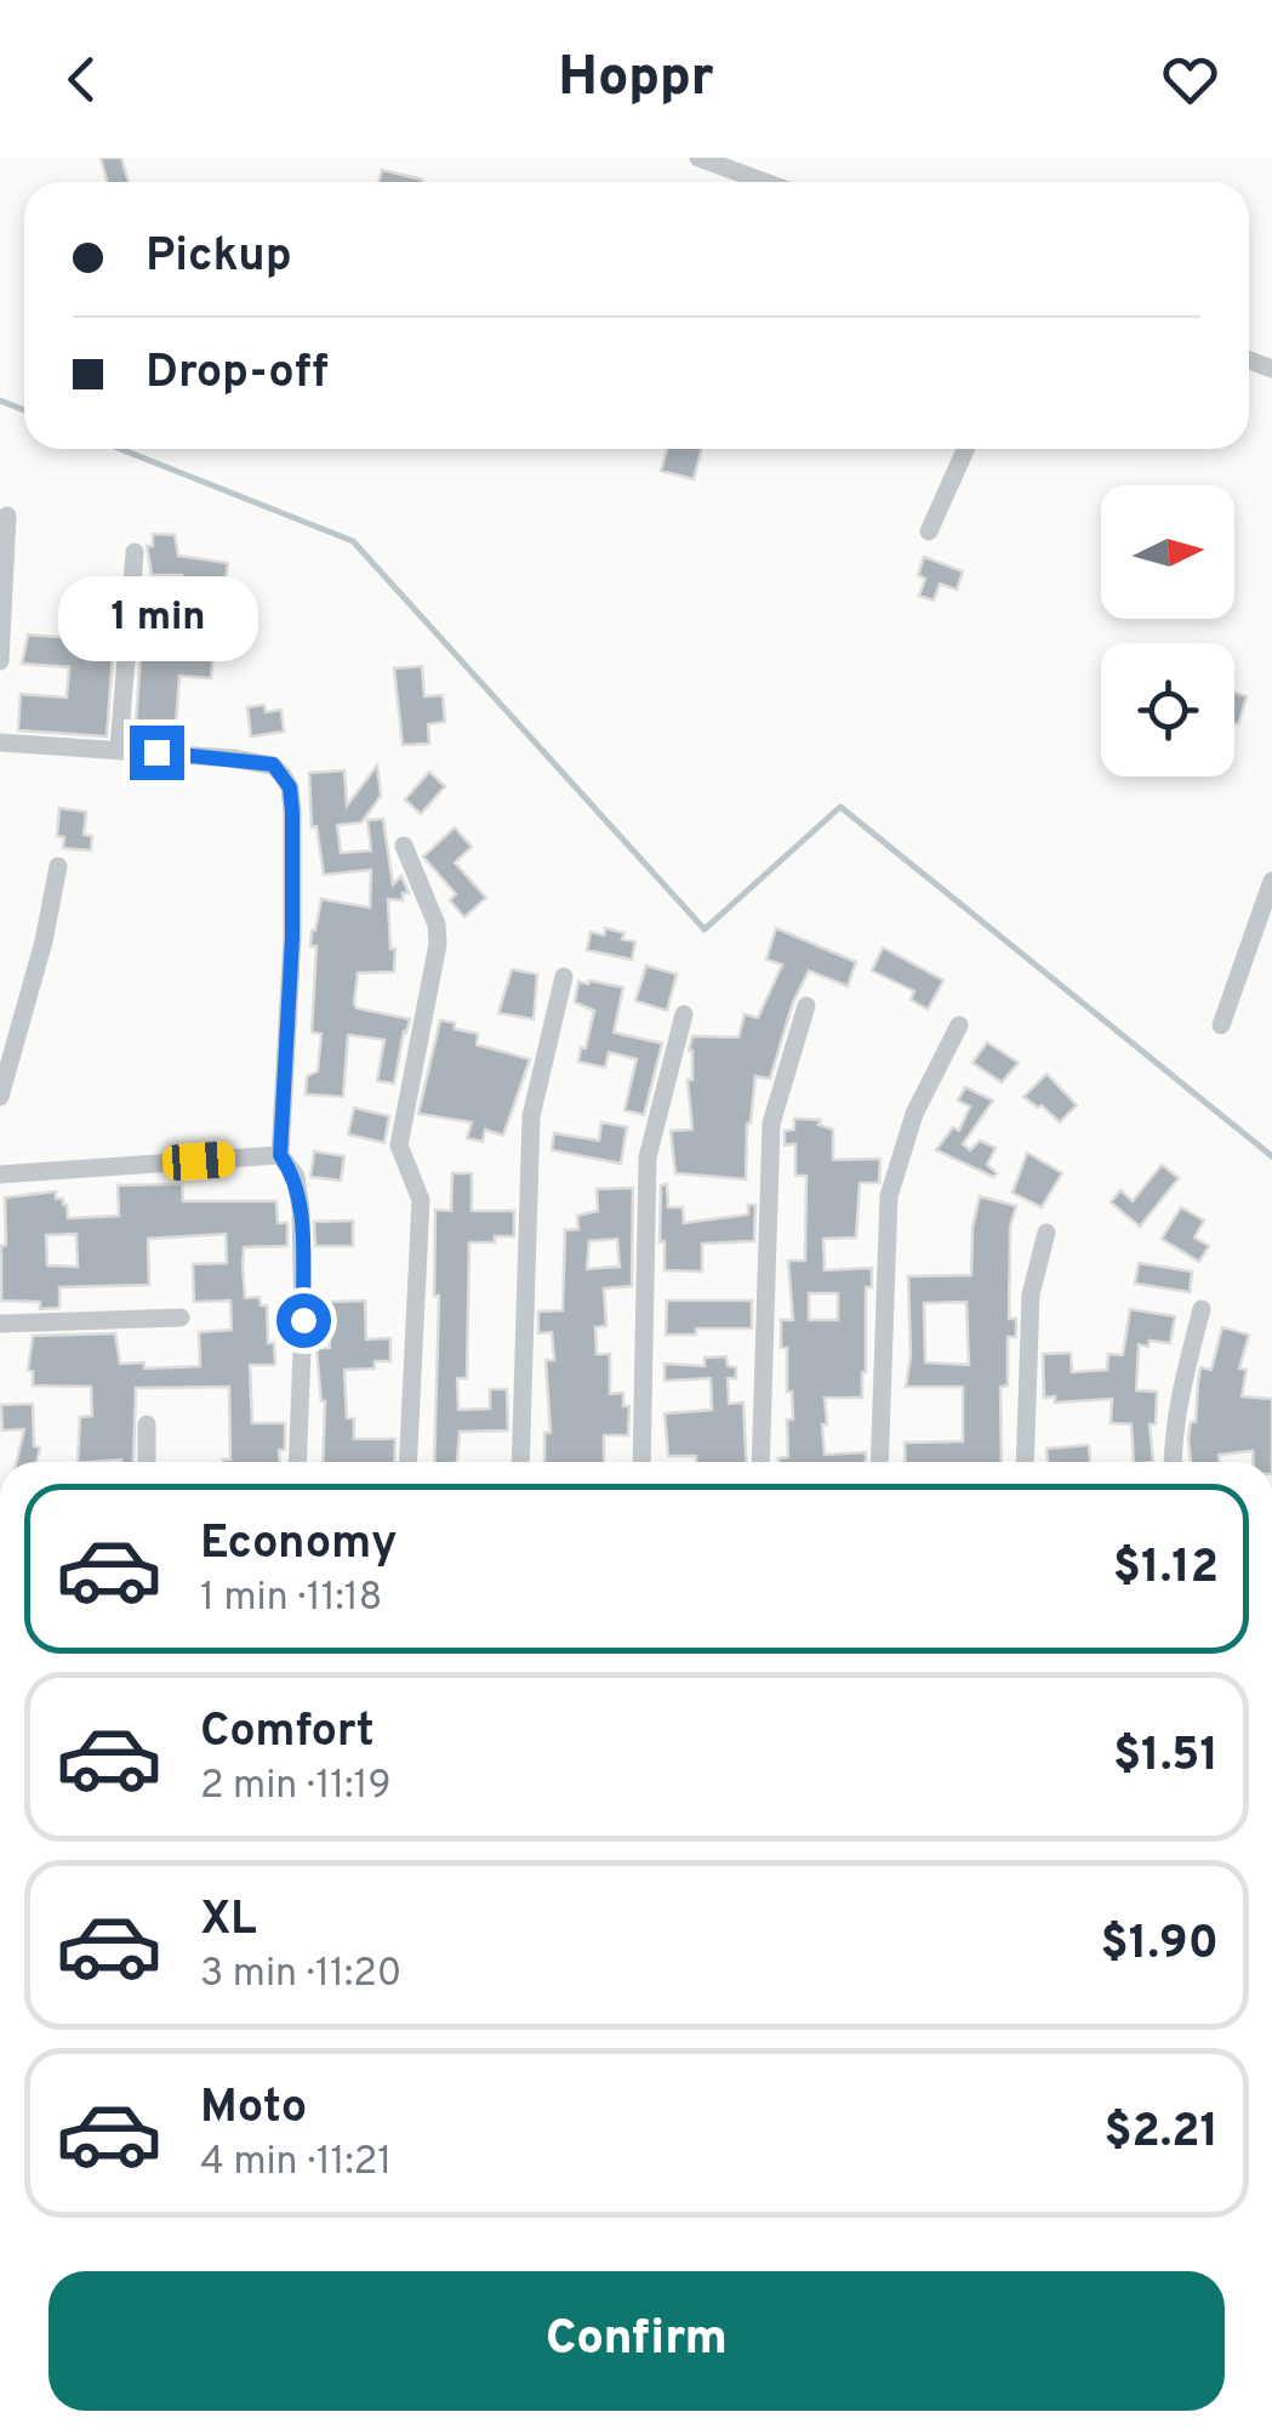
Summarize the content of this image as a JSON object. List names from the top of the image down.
{
  "north": "right",
  "page": {
    "header": "Hoppr",
    "banner": ["Pickup", "Drop-off"],
    "bubble": "1 min",
    "list": [
      {
        "name": "Economy",
        "note": "1 min · 11:18",
        "value": "$1.12"
      },
      {
        "name": "Comfort",
        "note": "2 min · 11:19",
        "value": "$1.51"
      },
      {
        "name": "XL",
        "note": "3 min · 11:20",
        "value": "$1.90"
      },
      {
        "name": "Moto",
        "note": "4 min · 11:21",
        "value": "$2.21"
      }
    ],
    "buttons": "Confirm"
  }
}
